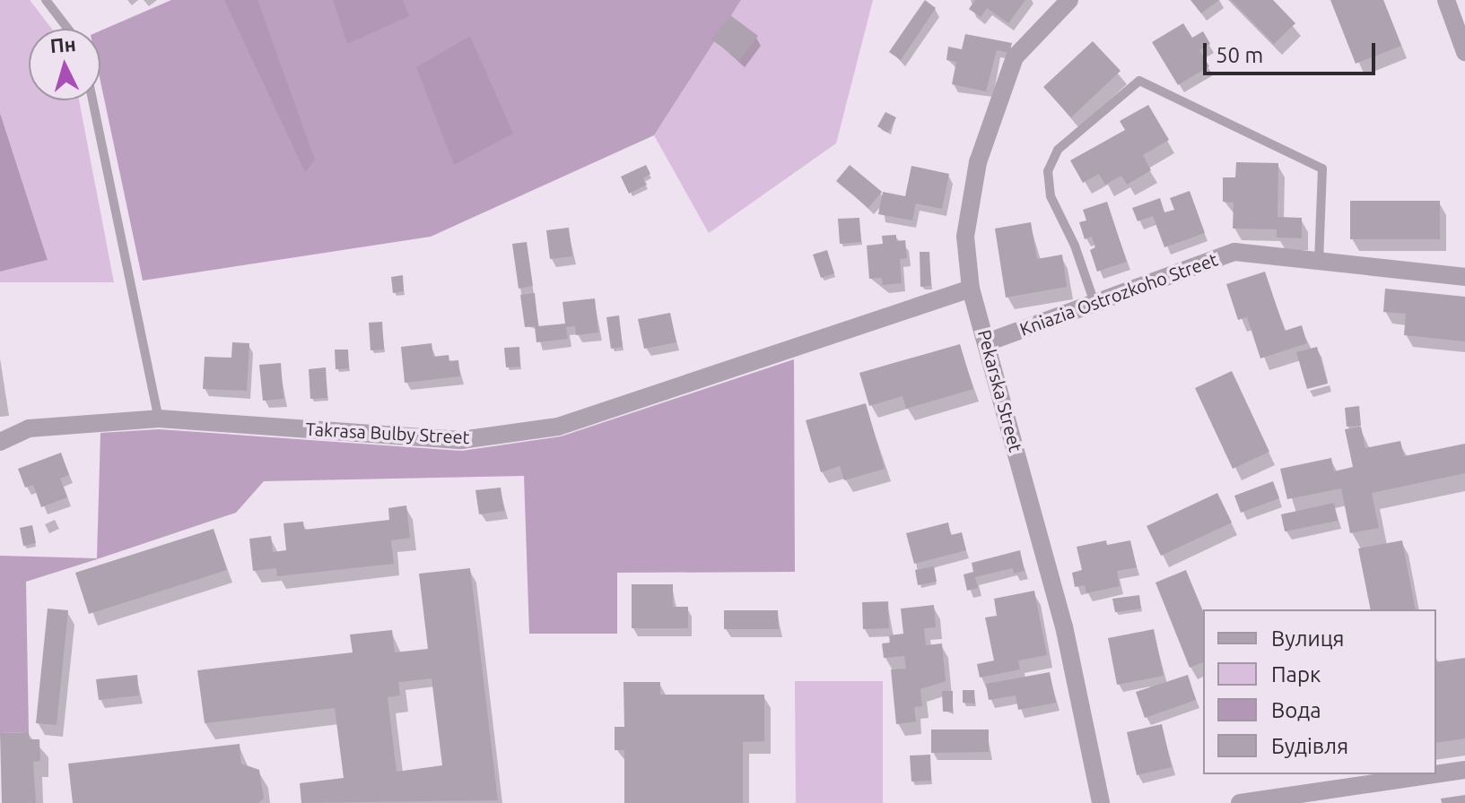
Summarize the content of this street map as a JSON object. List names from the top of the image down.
{
  "streets": {
    "street": ["Kniazia Ostrozkoho Street", "Pekarska Street", "Takrasa Bulby Street"]
  },
  "crossings": [
    ["Kniazia Ostrozkoho Street", "Pekarska Street"],
    ["Pekarska Street", "Takrasa Bulby Street"]
  ],
  "legend": [
    "Вулиця",
    "Парк",
    "Вода",
    "Будівля"
  ],
  "scale_bar": "50 m",
  "north": "top"
}
